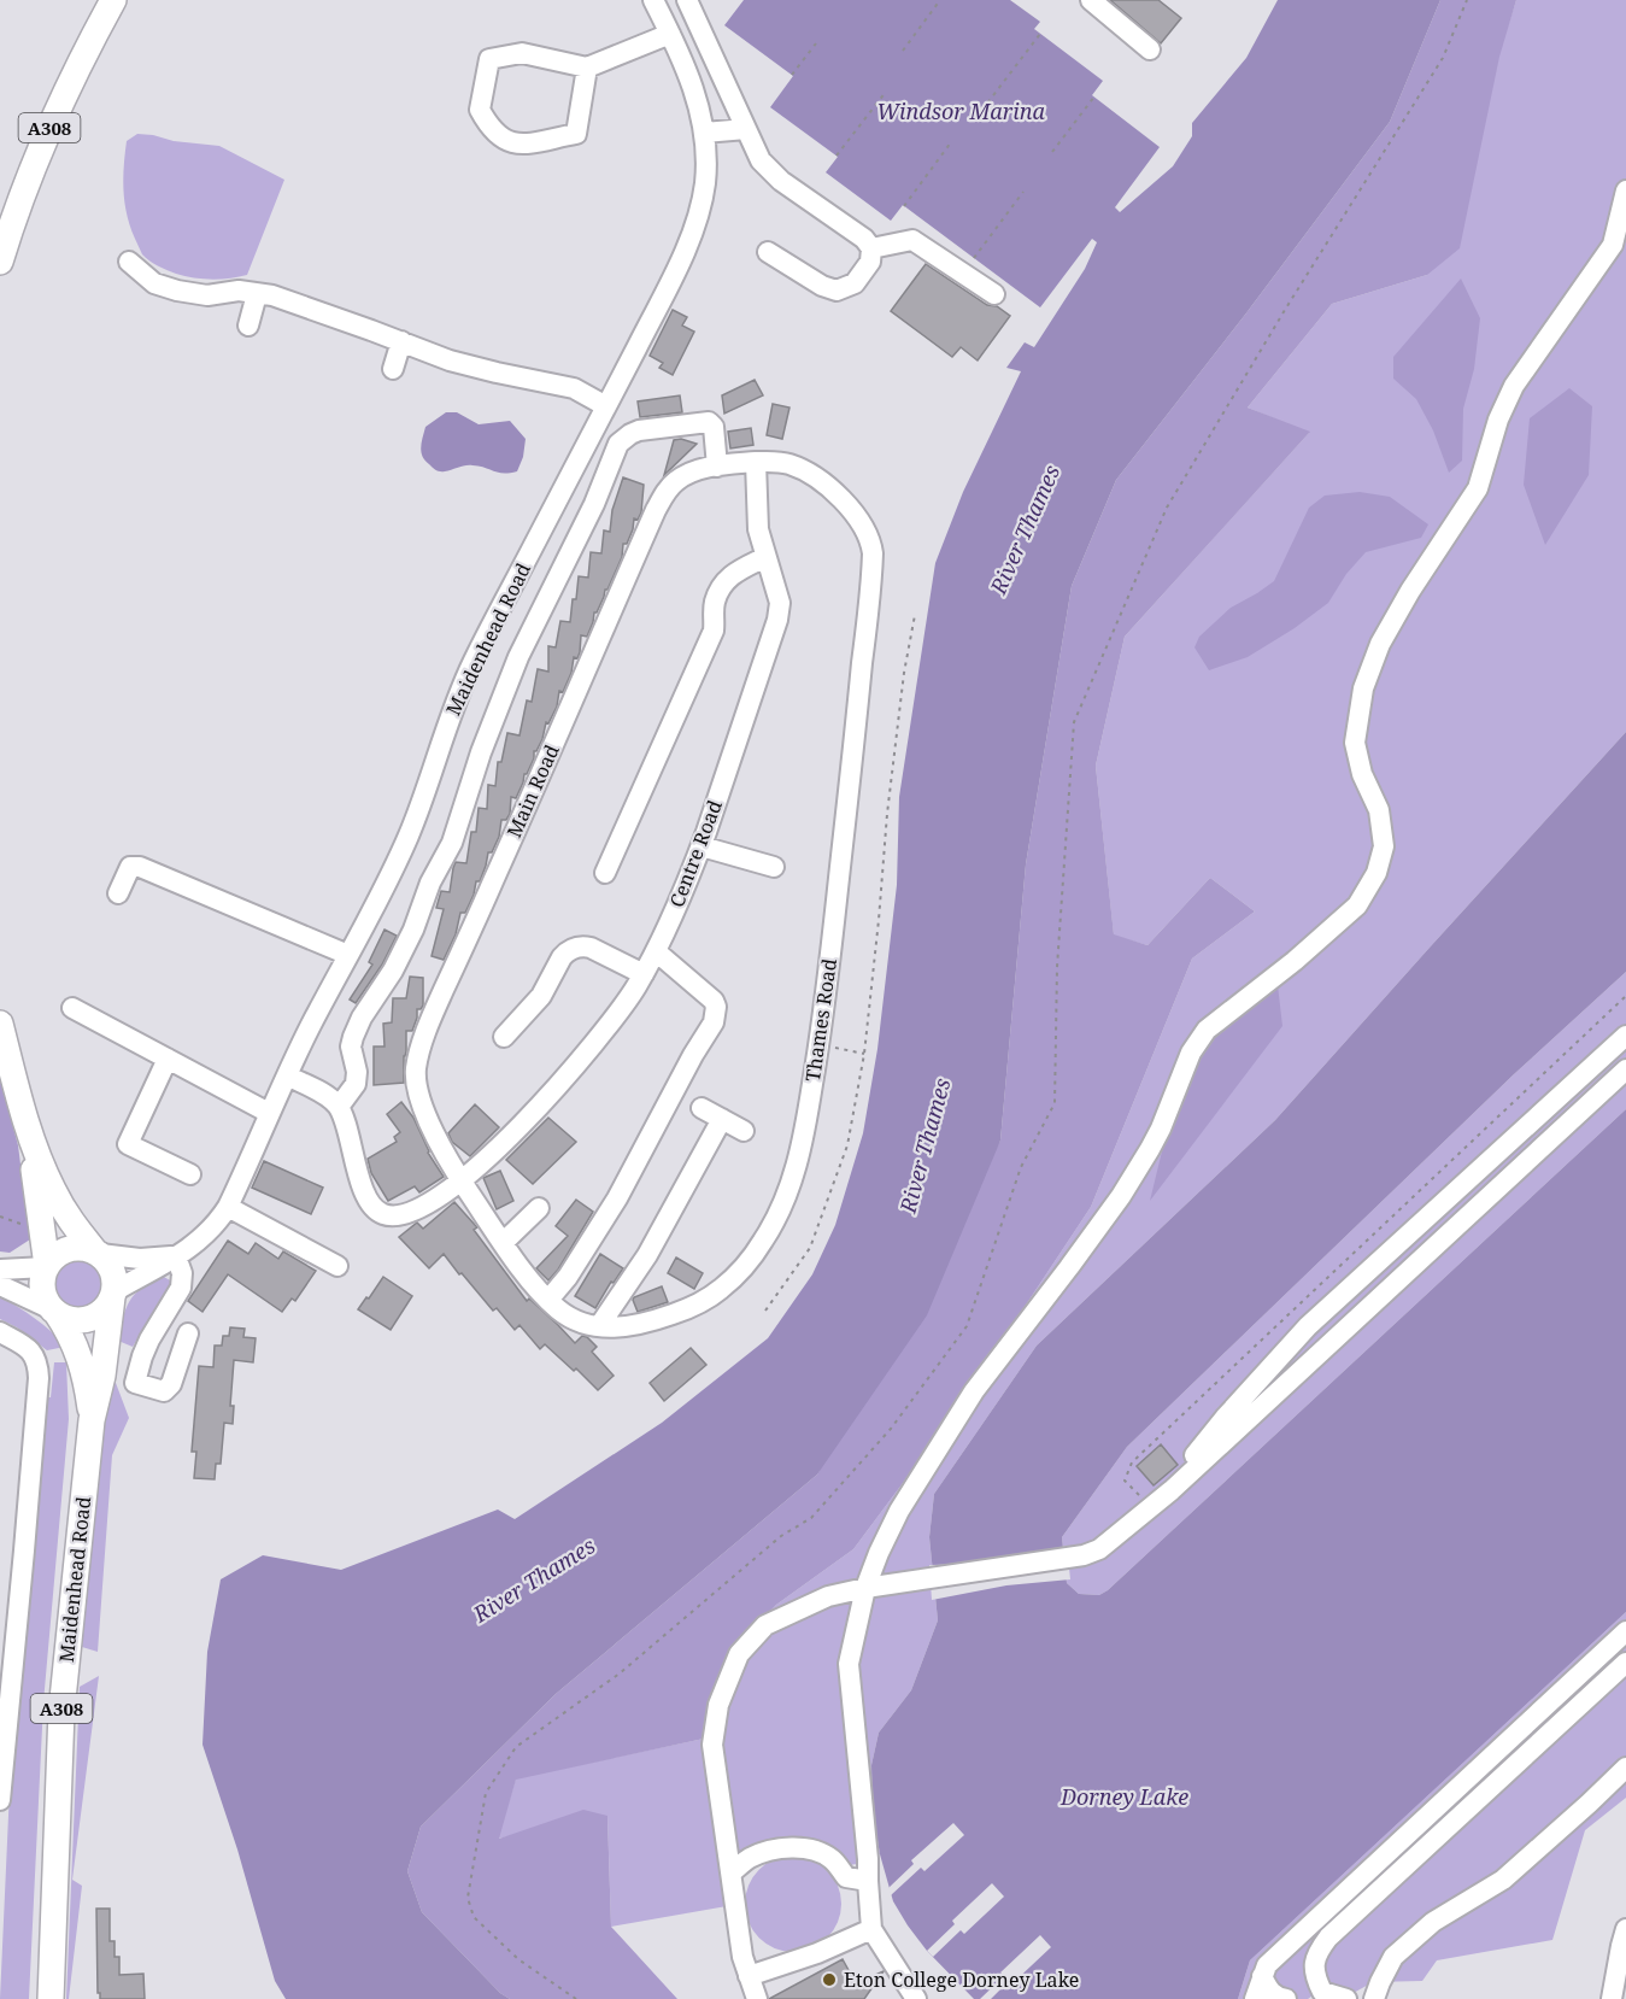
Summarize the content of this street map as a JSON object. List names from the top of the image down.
{
  "streets": {
    "main road": ["A308", "Maidenhead Road"],
    "street": ["Main Road", "Centre Road", "Thames Road"]
  },
  "crossings": [
    ["Main Road", "Centre Road"],
    ["Main Road", "Thames Road"],
    ["Centre Road", "Thames Road"]
  ],
  "water": ["Windsor Marina", "River Thames", "Dorney Lake"],
  "places": ["Eton College Dorney Lake"]
}
